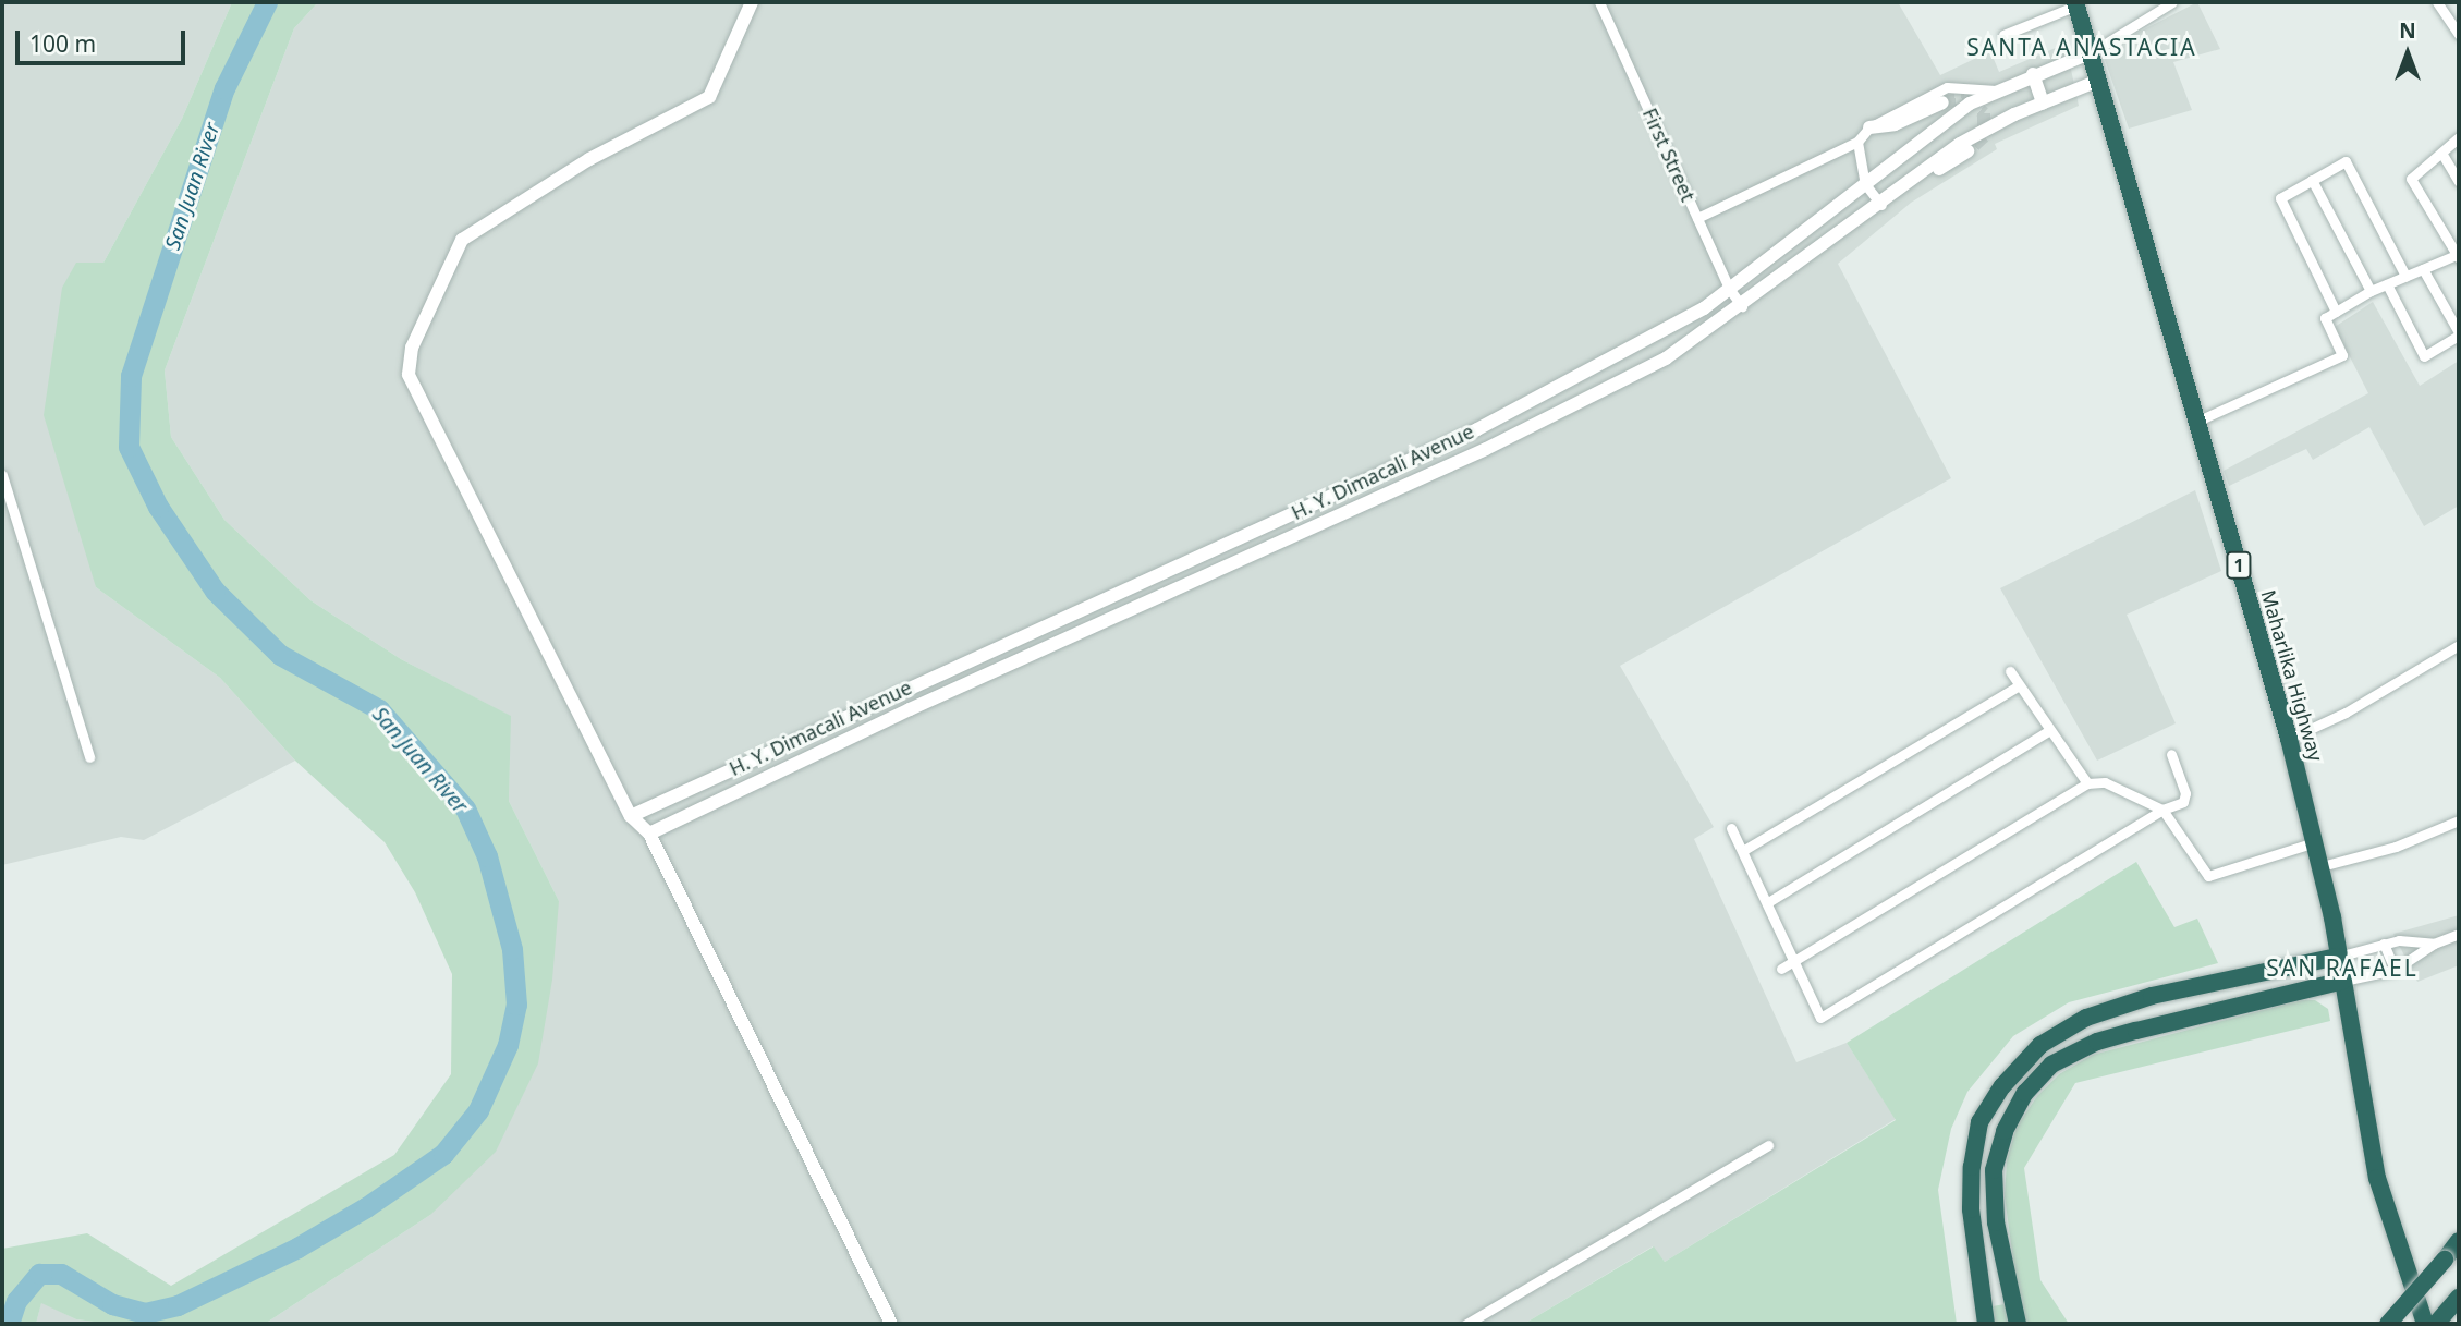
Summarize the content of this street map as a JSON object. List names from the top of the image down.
{
  "streets": {
    "highway": ["1", "Maharlika Highway"],
    "street": ["First Street", "H. Y. Dimacali Avenue"]
  },
  "crossings": [
    ["First Street", "H. Y. Dimacali Avenue"],
    ["H. Y. Dimacali Avenue", "Maharlika Highway"]
  ],
  "districts": ["SANTA ANASTACIA", "SAN RAFAEL"],
  "water": ["San Juan River"],
  "scale_bar": "100 m",
  "north": "top"
}
